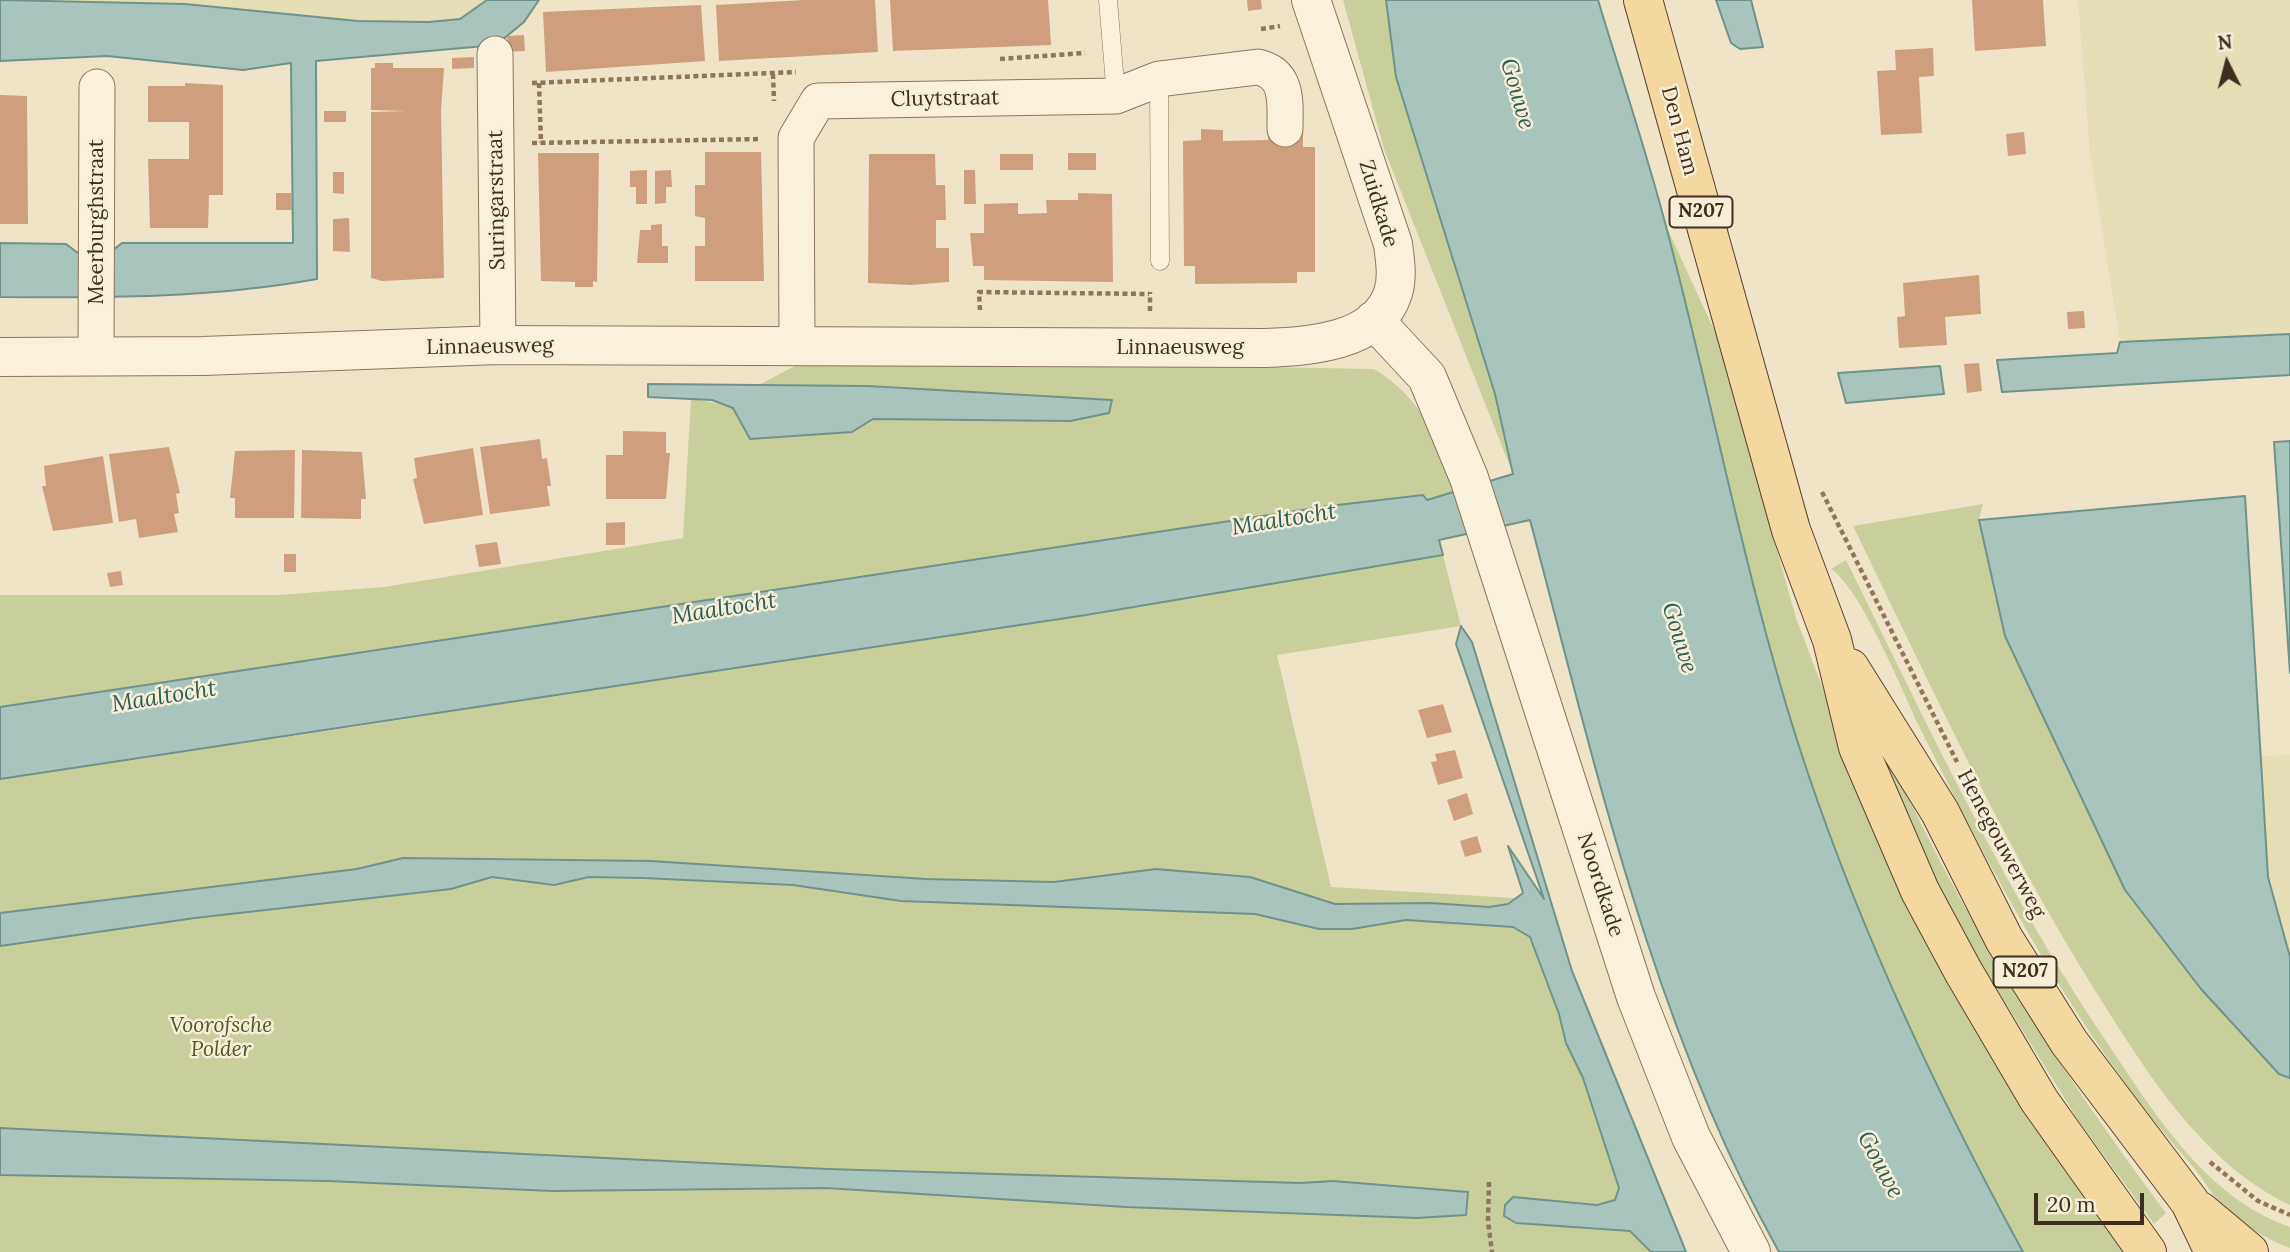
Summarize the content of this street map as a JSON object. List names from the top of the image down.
{
  "streets": {
    "main road": ["Den Ham", "N207", "Henegouwerweg"],
    "street": [
      "Cluytstraat",
      "Suringarstraat",
      "Zuidkade",
      "Meerburghstraat",
      "Linnaeusweg",
      "Noordkade"
    ]
  },
  "crossings": [
    ["Den Ham", "Henegouwerweg"],
    ["Suringarstraat", "Linnaeusweg"],
    ["Zuidkade", "Linnaeusweg"],
    ["Zuidkade", "Noordkade"],
    ["Meerburghstraat", "Linnaeusweg"],
    ["Linnaeusweg", "Noordkade"]
  ],
  "water": ["Gouwe", "Maaltocht"],
  "parks": ["Voorofsche Polder"],
  "scale_bar": "20 m",
  "north": "top"
}
